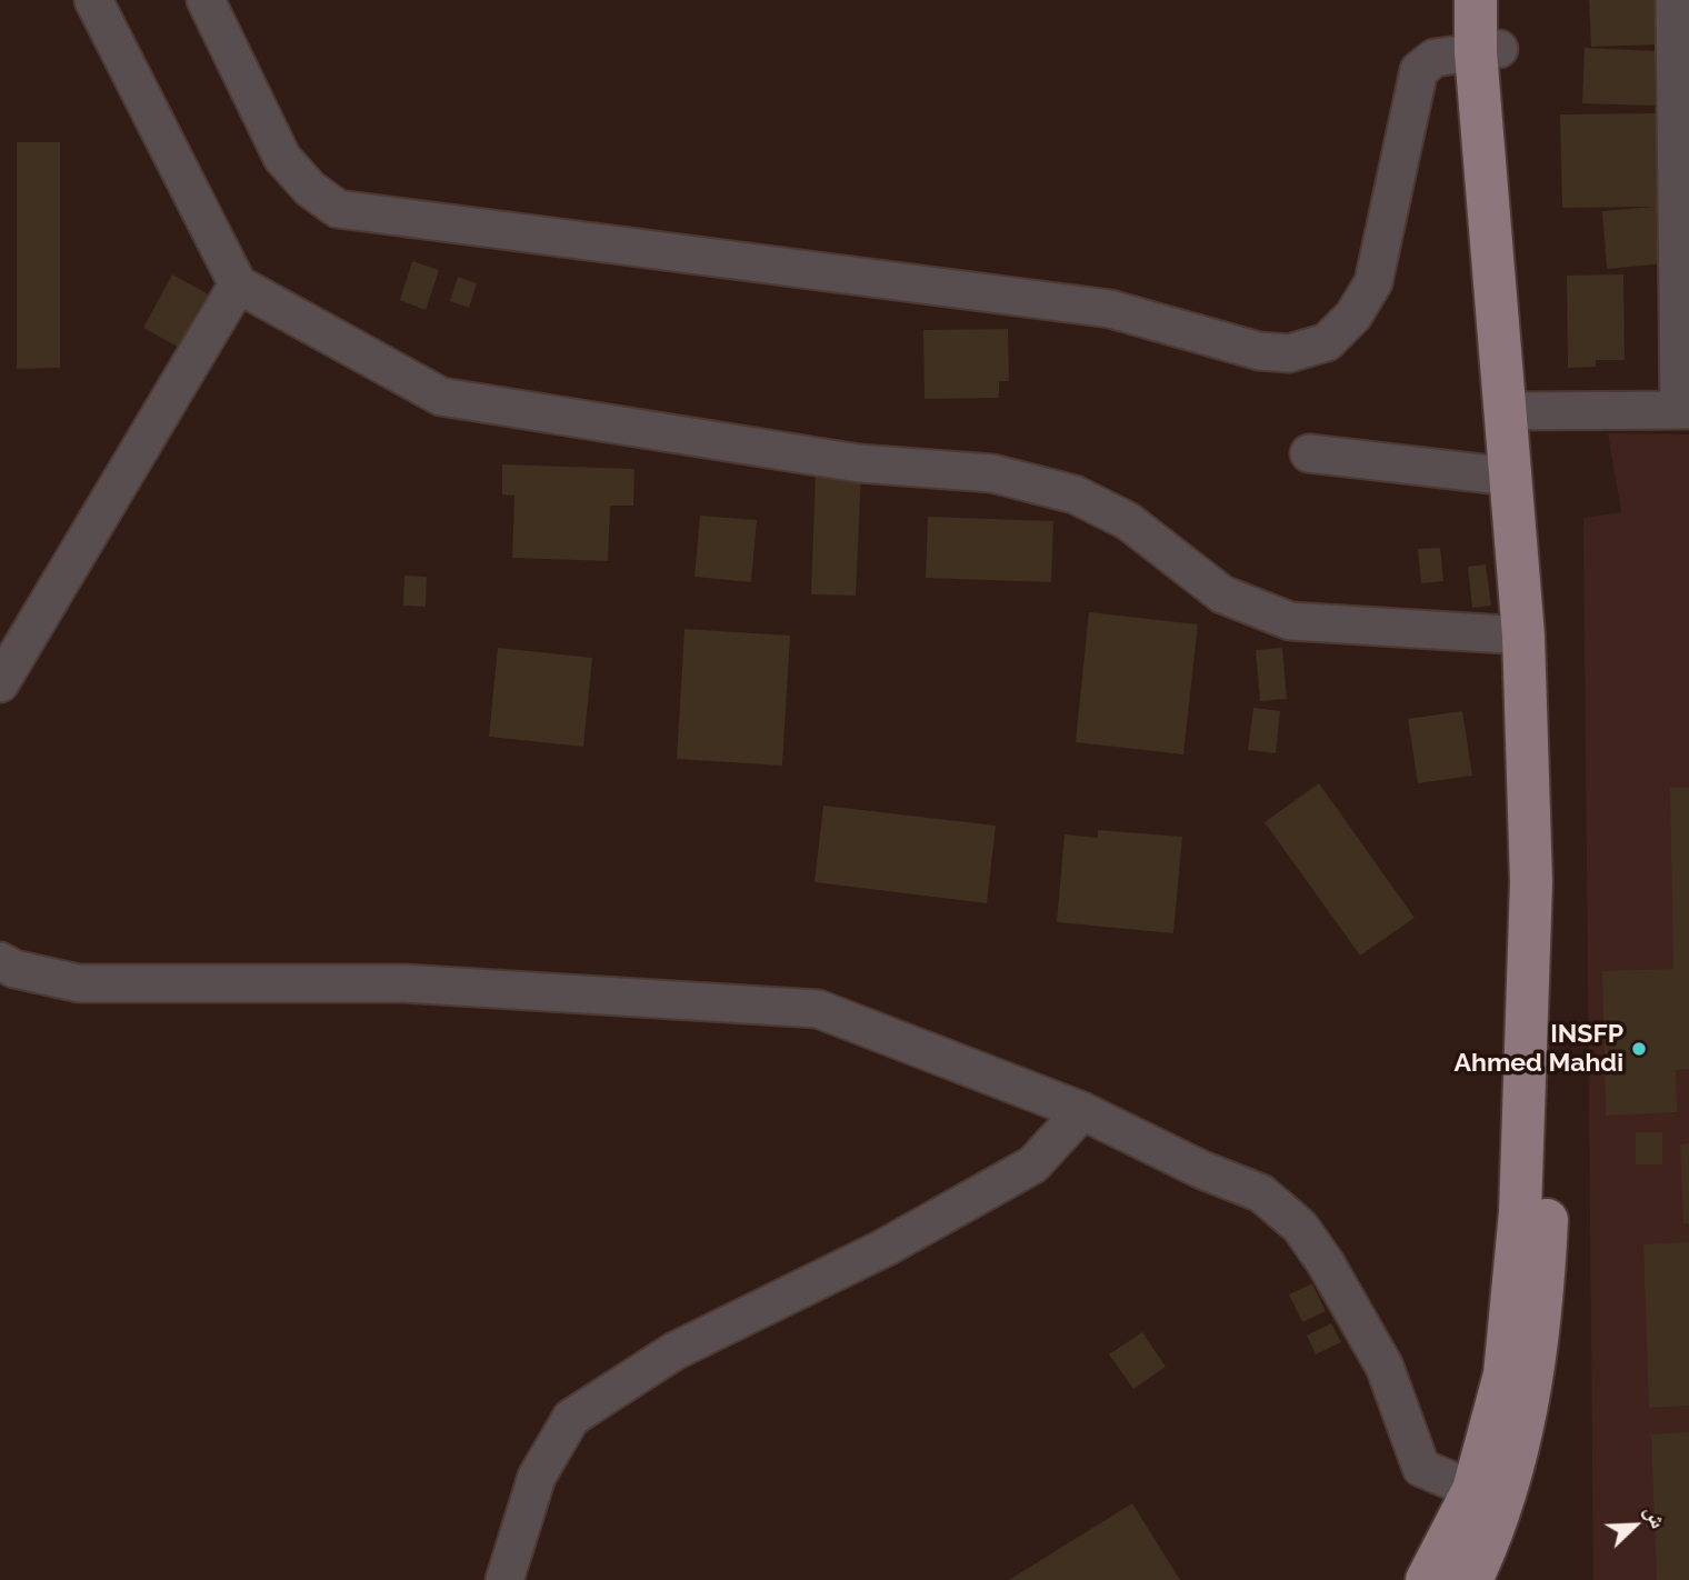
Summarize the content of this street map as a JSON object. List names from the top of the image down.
{
  "places": ["INSFP Ahmed Mahdi"],
  "north": "top right"
}
